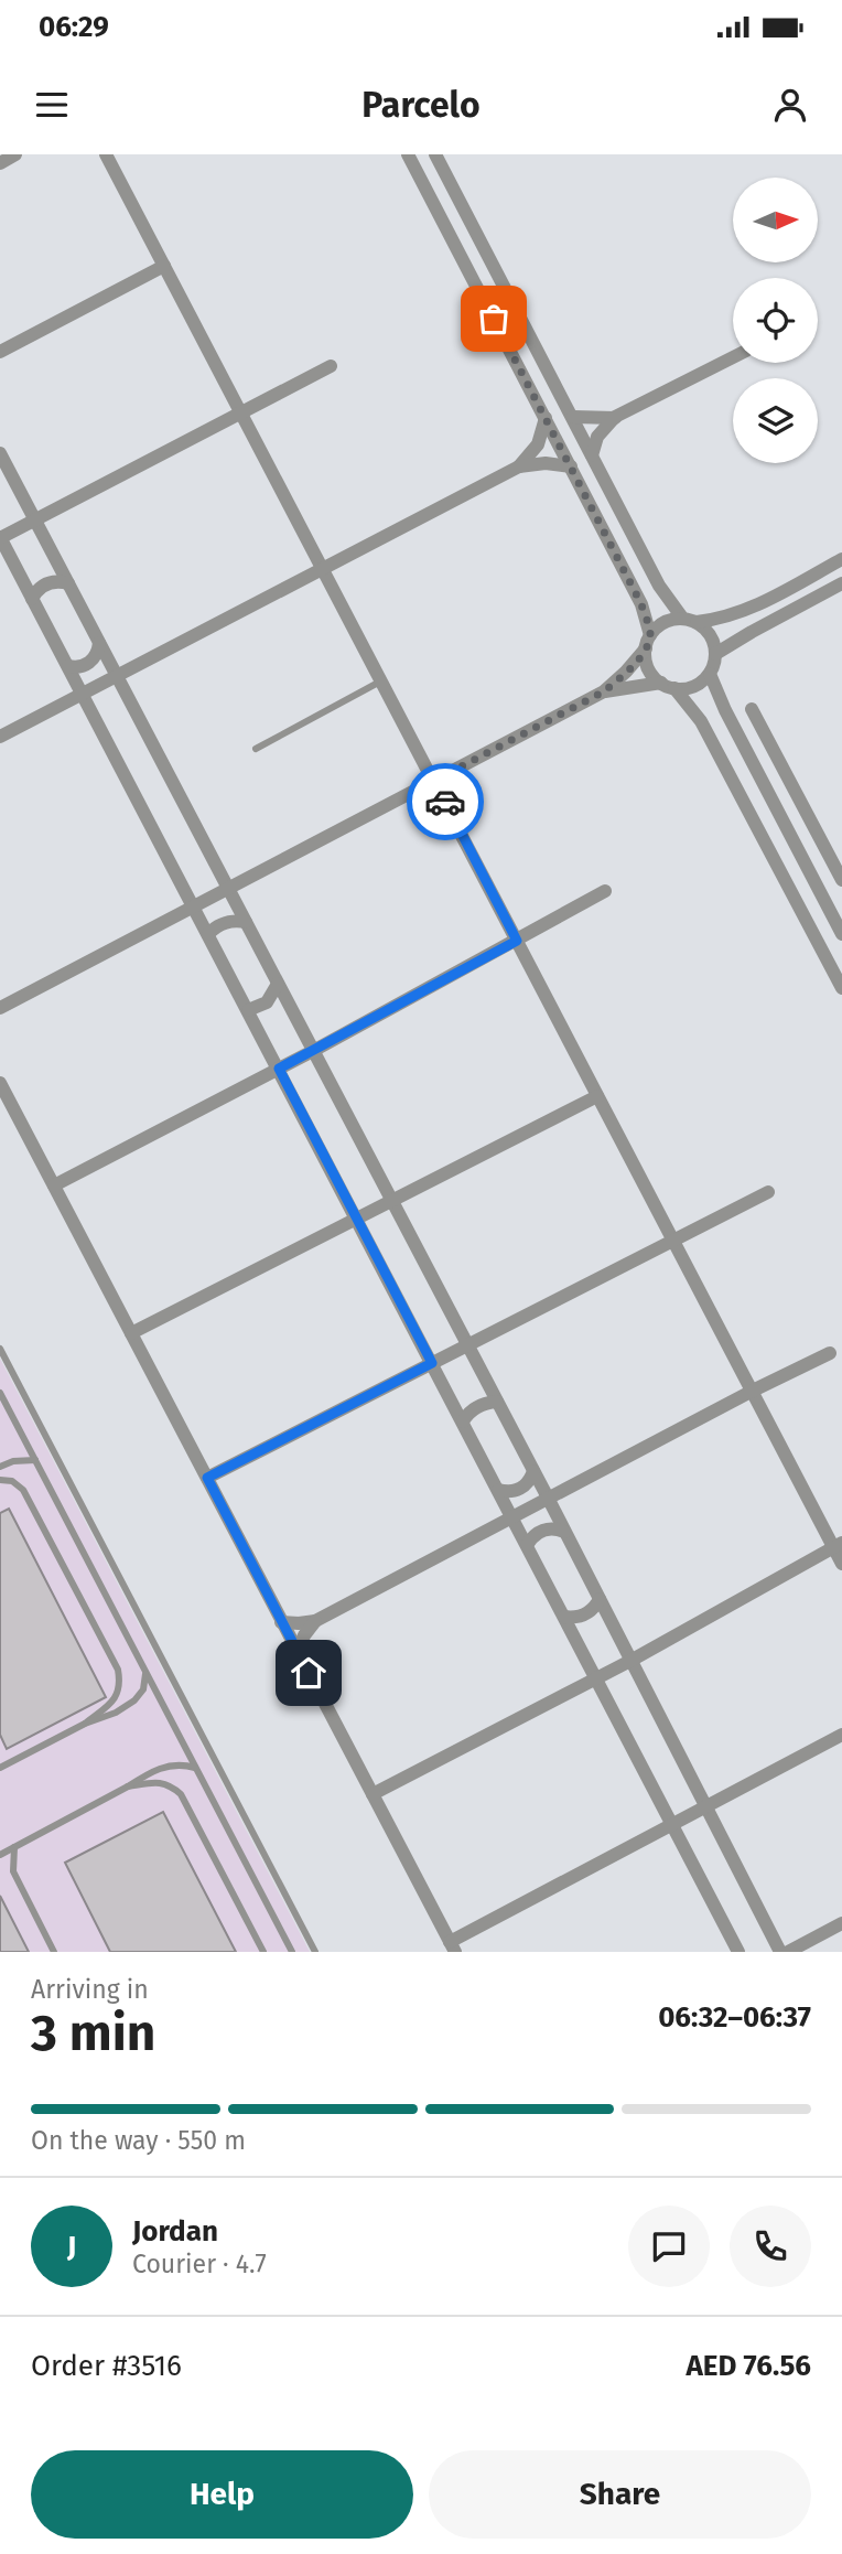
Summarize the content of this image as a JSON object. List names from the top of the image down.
{
  "north": "right",
  "page": {
    "status": "06:29",
    "header": "Parcelo",
    "heading": ["3 min", "Arriving in", "06:32–06:37"],
    "panel": [
      "Jordan",
      "Courier · 4.7",
      "Order #3516",
      "AED 76.56"
    ],
    "bar": "On the way · 550 m",
    "round": "J",
    "buttons": ["Help", "Share"]
  }
}
